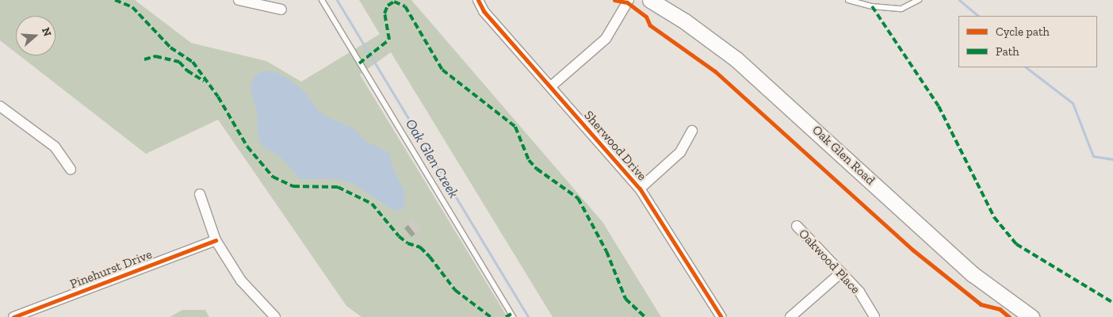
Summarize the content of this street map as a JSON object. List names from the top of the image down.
{
  "streets": {
    "main road": ["Oak Glen Road"],
    "street": ["Sherwood Drive", "Oakwood Place", "Pinehurst Drive"]
  },
  "water": ["Oak Glen Creek"],
  "legend": ["Cycle path", "Path"],
  "north": "right"
}
